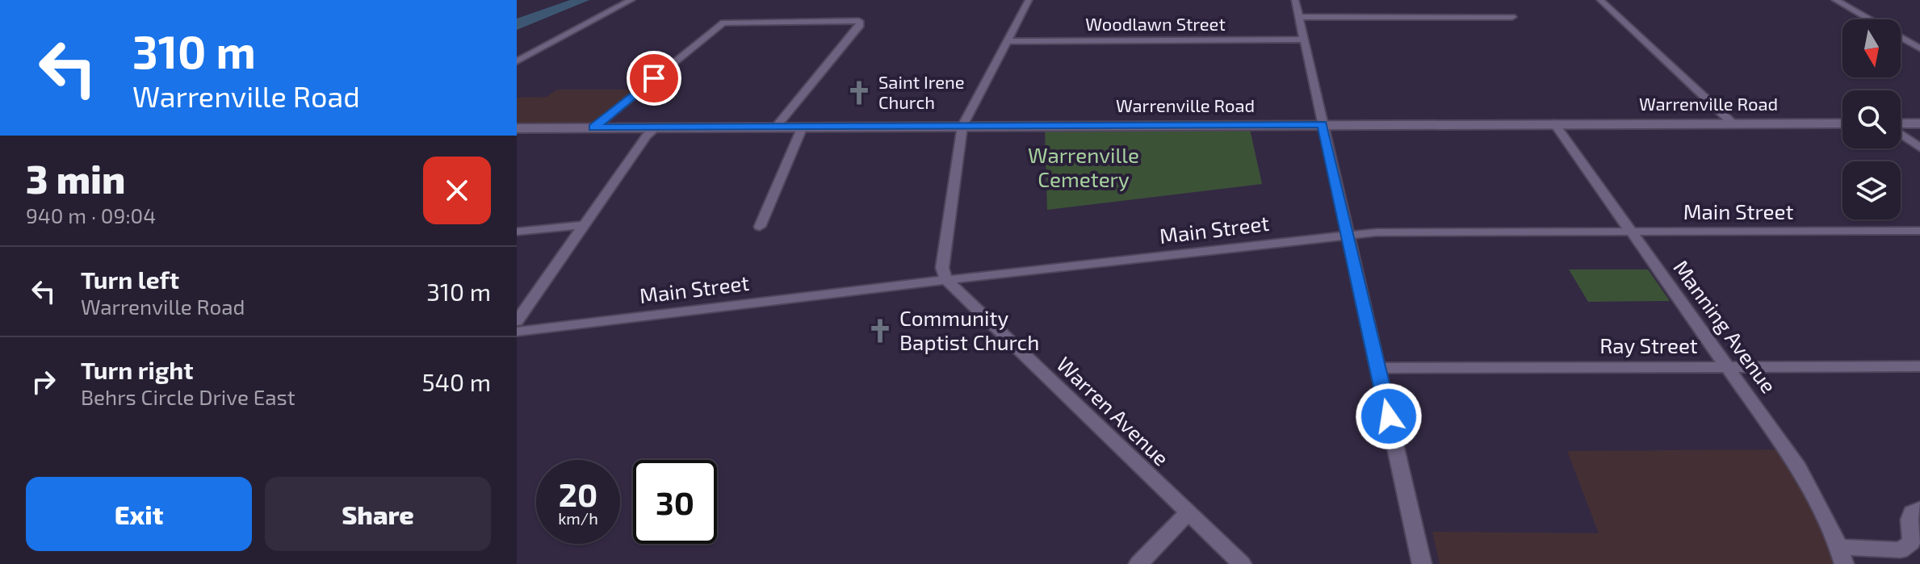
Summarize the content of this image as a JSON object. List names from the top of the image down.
{
  "streets": {
    "main road": ["Warrenville Road"],
    "street": [
      "Woodlawn Street",
      "Main Street",
      "Manning Avenue",
      "Ray Street",
      "Warren Avenue"
    ]
  },
  "crossings": [
    ["Warrenville Road", "Manning Avenue"],
    ["Main Street", "Manning Avenue"],
    ["Main Street", "Warren Avenue"],
    ["Manning Avenue", "Ray Street"]
  ],
  "parks": ["Warrenville Cemetery"],
  "places": {
    "church": ["Saint Irene Church", "Community Baptist Church"]
  },
  "north": "bottom",
  "page": {
    "turn": ["310 m", "Warrenville Road"],
    "heading": ["3 min", "940 m · 09:04"],
    "list": [
      {
        "name": "Turn left",
        "note": "Warrenville Road",
        "value": "310 m"
      },
      {
        "name": "Turn right",
        "note": "Behrs Circle Drive East",
        "value": "540 m"
      }
    ],
    "speed": "20 km/h",
    "limit": "30",
    "buttons": ["Exit", "Share"]
  }
}
